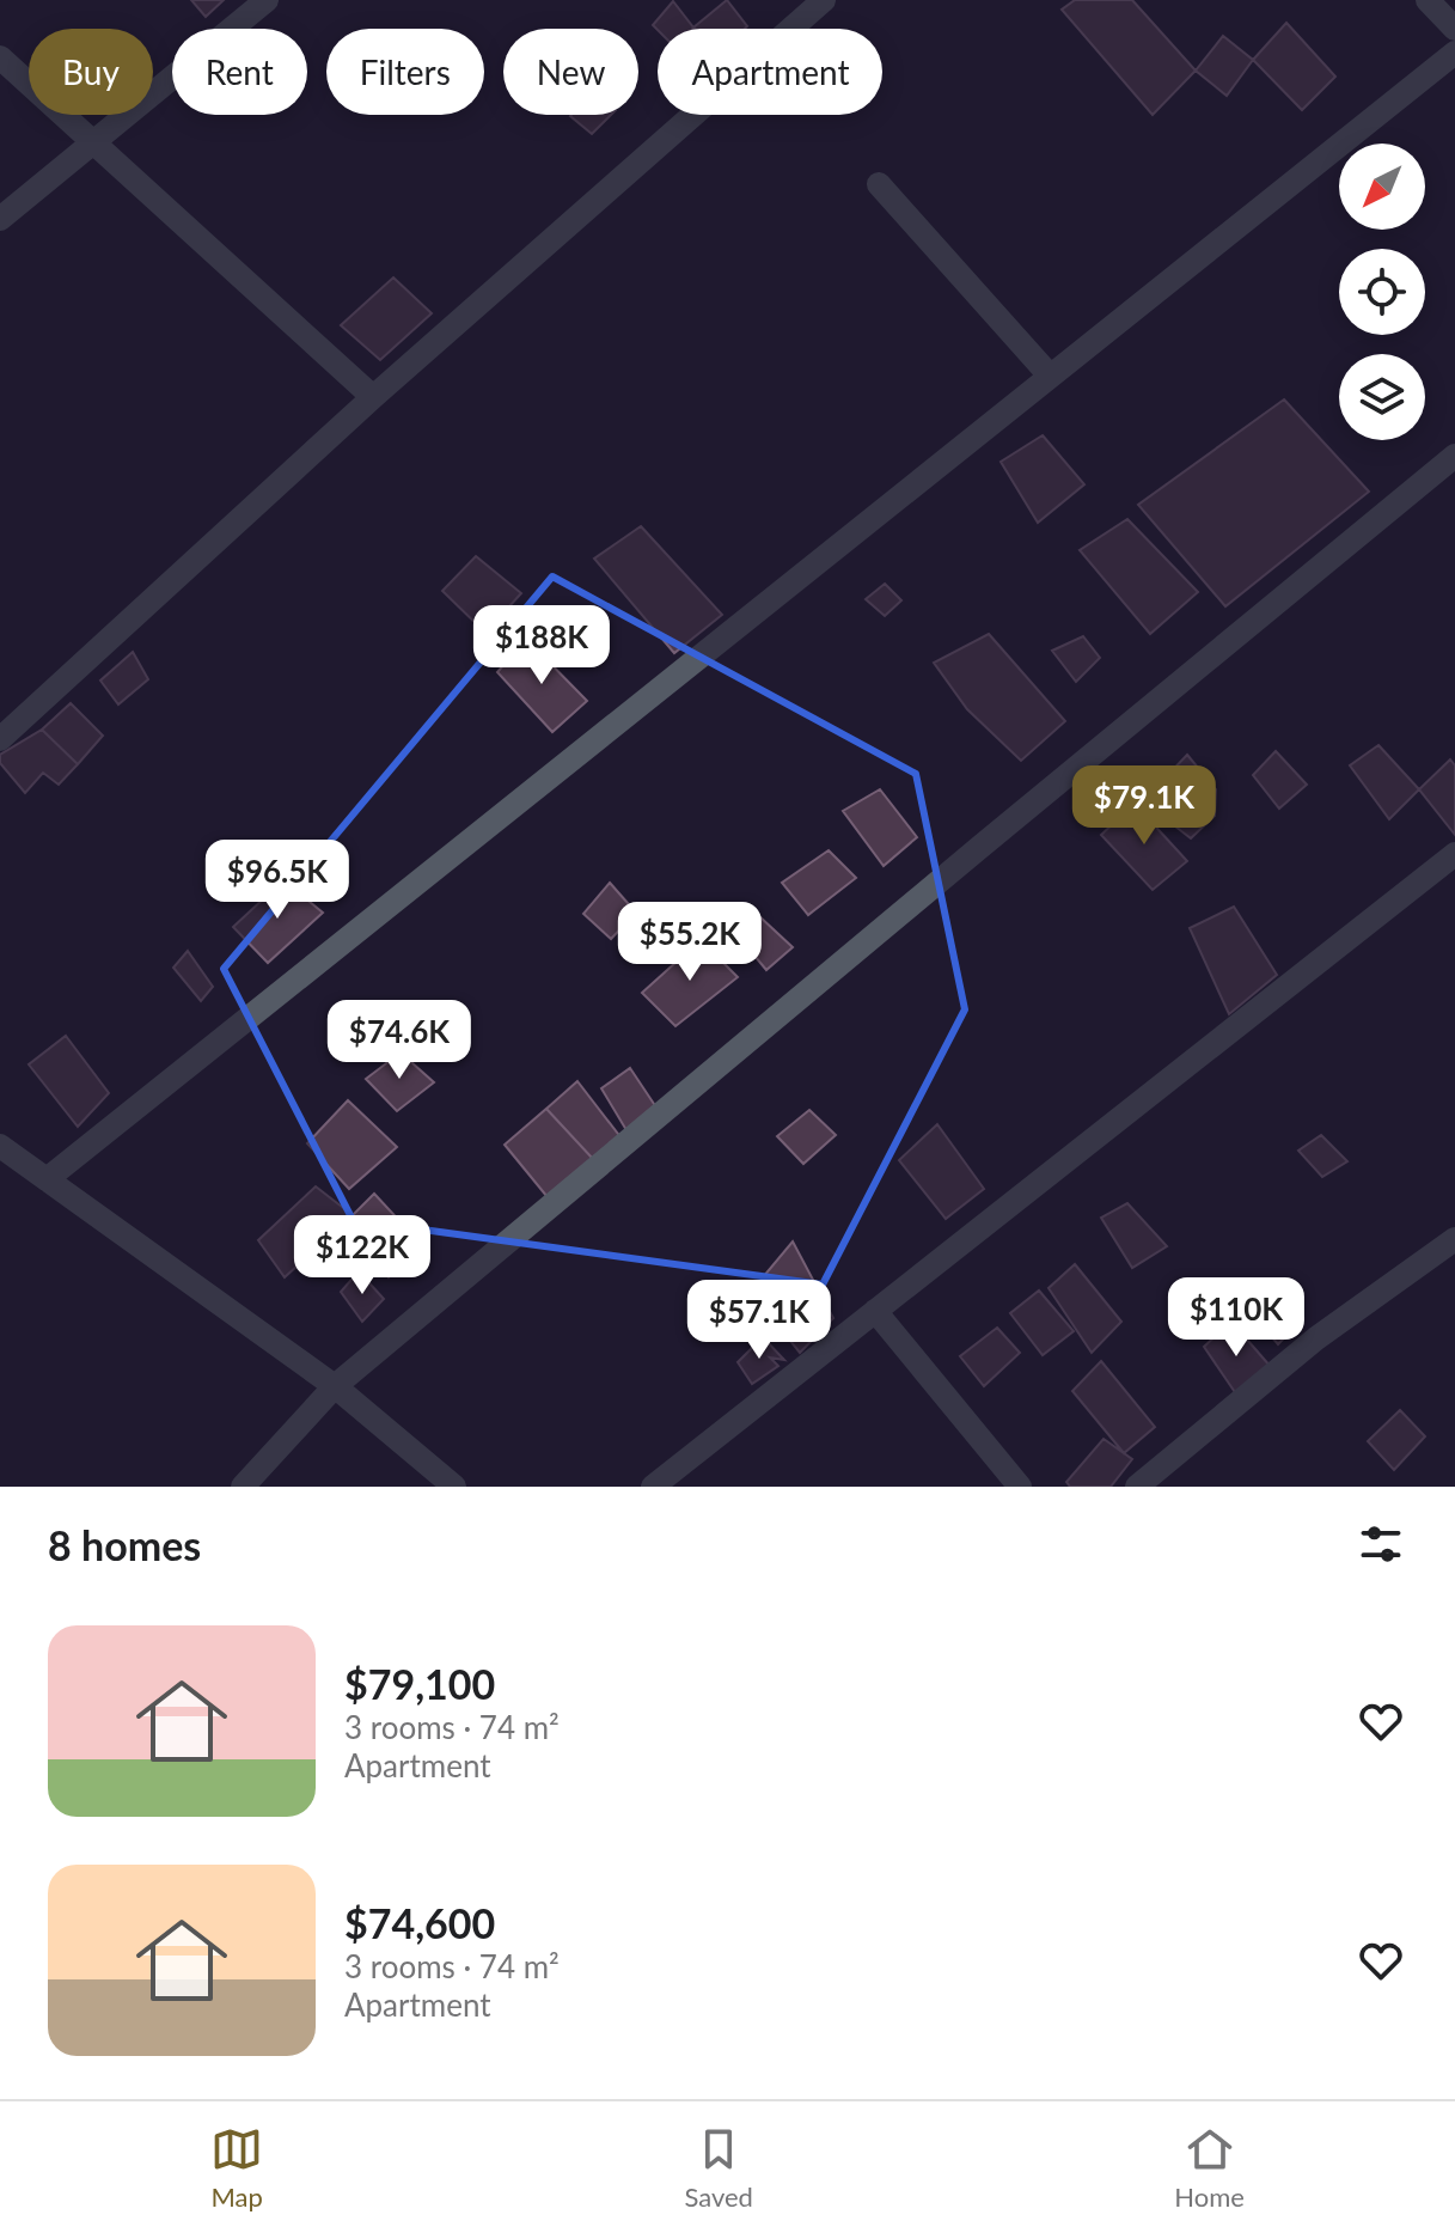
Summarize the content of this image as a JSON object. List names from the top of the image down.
{
  "north": "bottom left",
  "page": {
    "chip": [
      "Buy",
      "Rent",
      "Filters",
      "New",
      "Apartment"
    ],
    "price": [
      "$188K",
      "$79.1K",
      "$96.5K",
      "$55.2K",
      "$74.6K",
      "$122K",
      "$110K",
      "$57.1K"
    ],
    "heading": "8 homes",
    "list": [
      {
        "name": "$79,100",
        "note": "3 rooms · 74 m² · Apartment"
      },
      {
        "name": "$74,600",
        "note": "3 rooms · 74 m² · Apartment"
      }
    ],
    "tabs": ["Map", "Saved", "Home"]
  }
}
